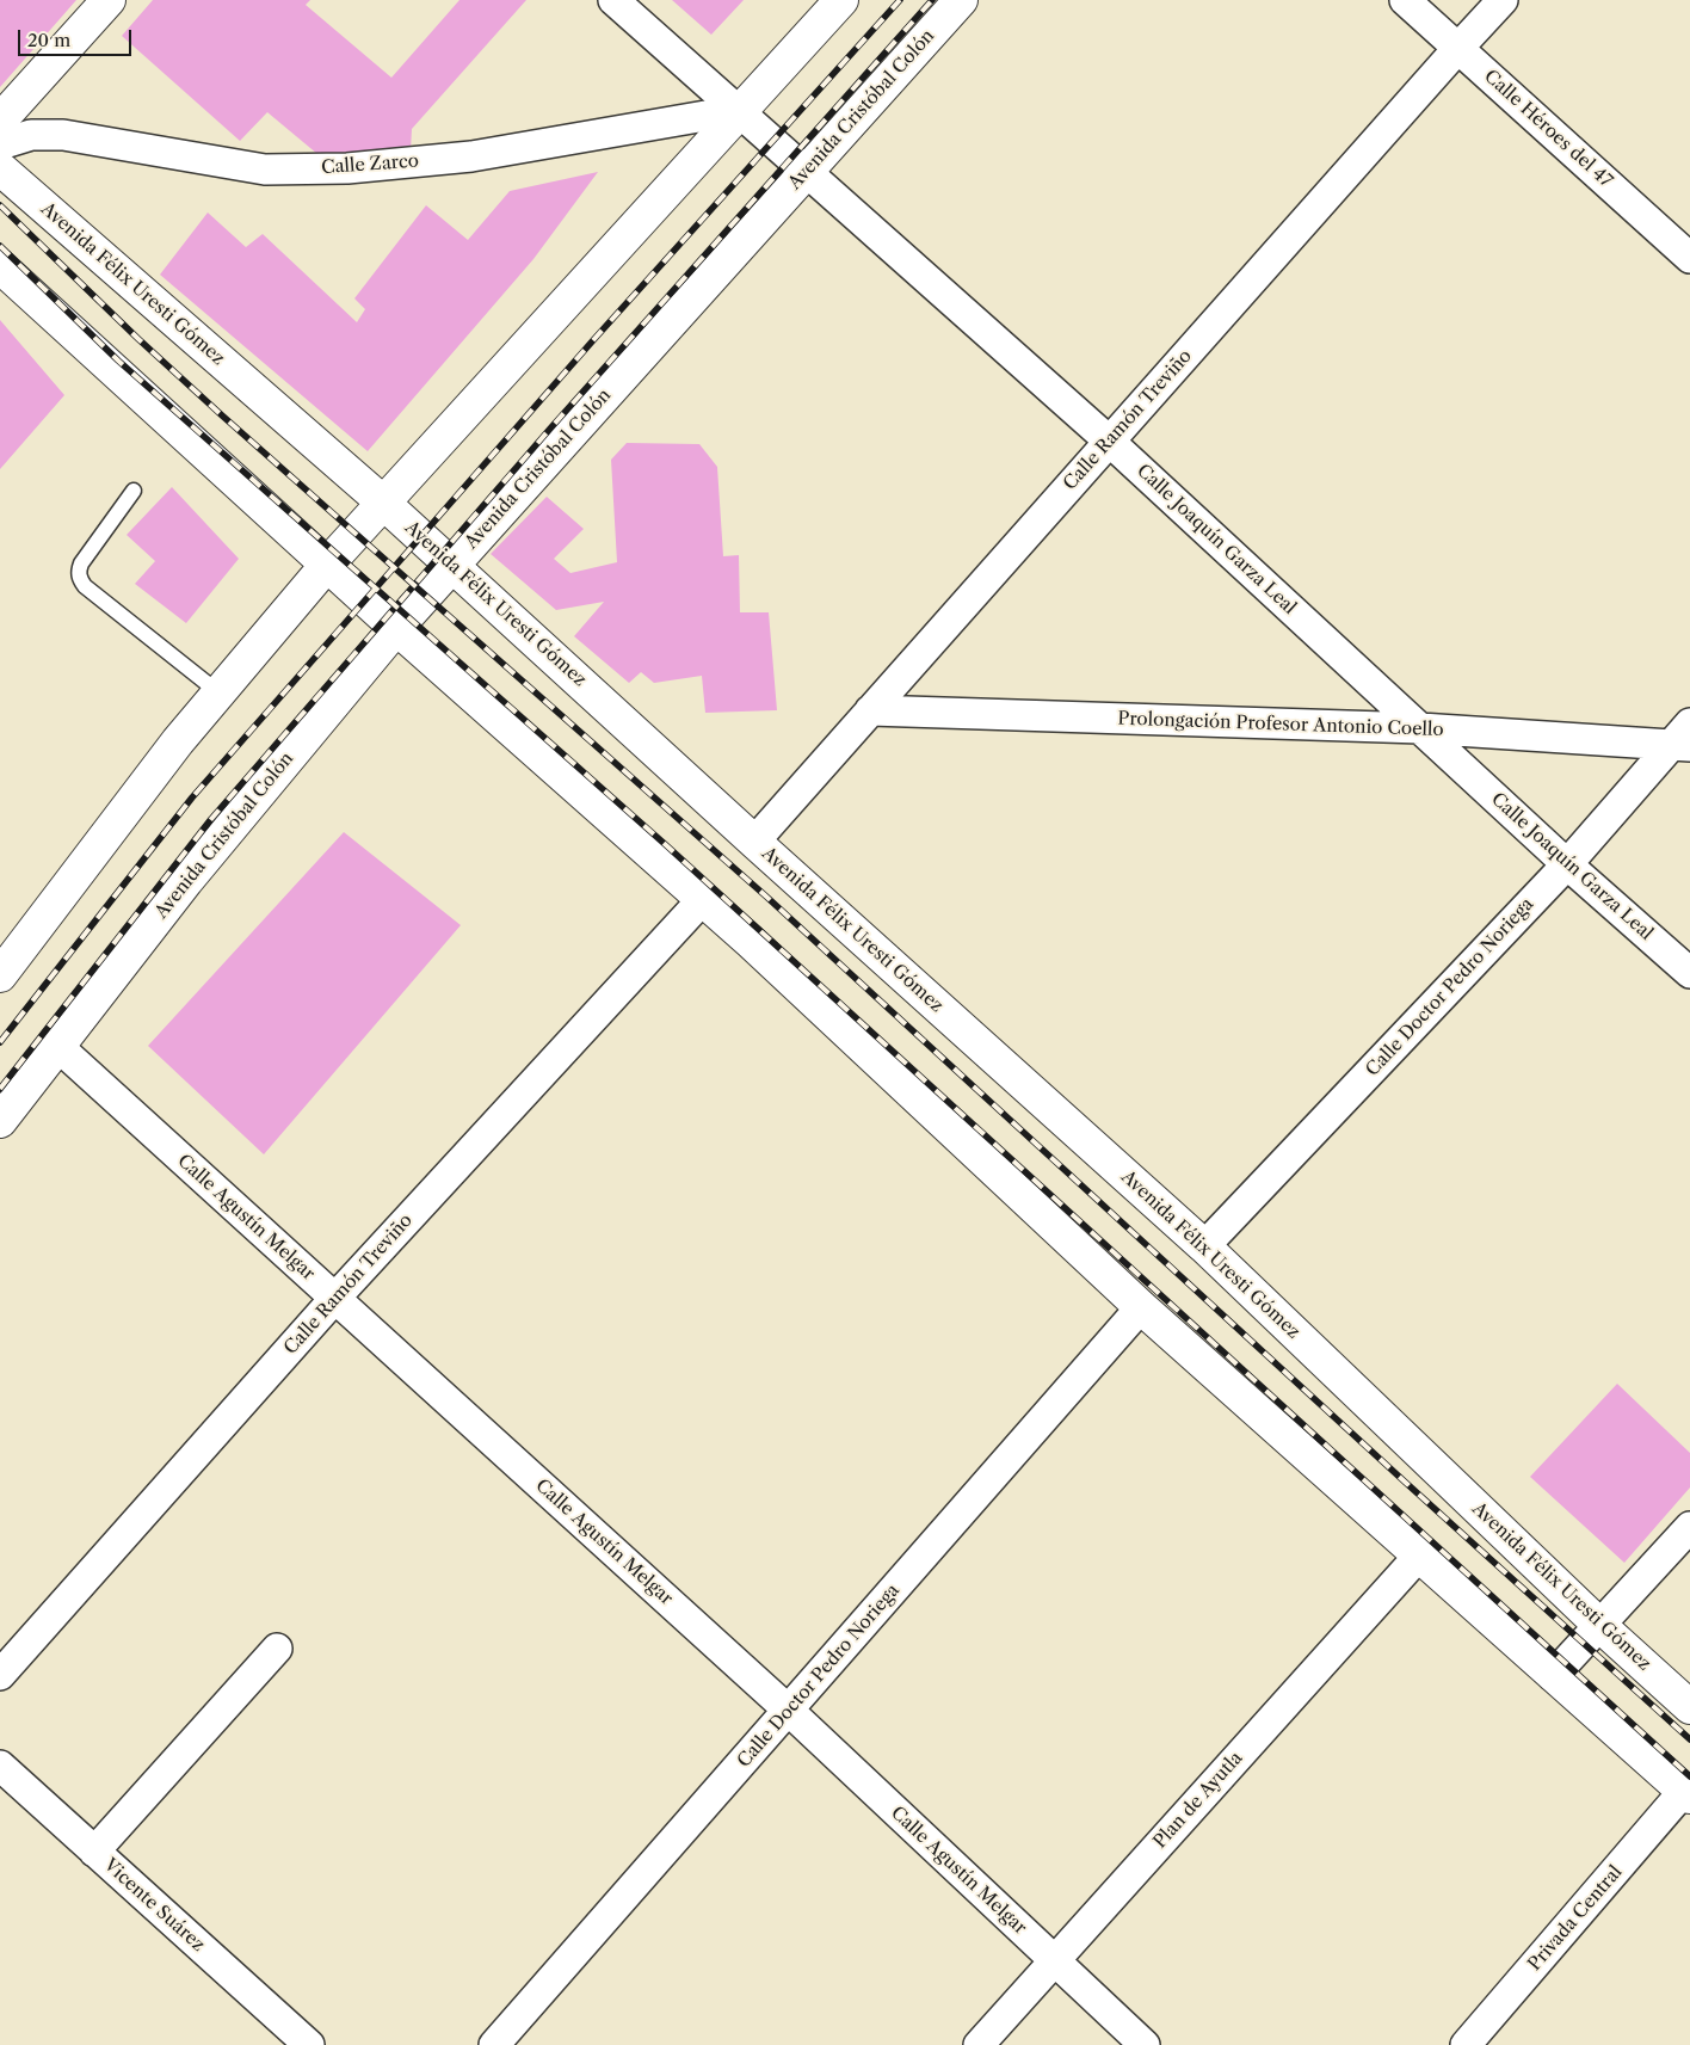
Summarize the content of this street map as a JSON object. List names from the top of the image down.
{
  "streets": {
    "main road": ["Avenida Cristóbal Colón", "Avenida Félix Uresti Gómez"],
    "street": [
      "Calle Héroes del 47",
      "Calle Zarco",
      "Calle Ramón Treviño",
      "Calle Joaquín Garza Leal",
      "Prolongación Profesor Antonio Coello",
      "Calle Doctor Pedro Noriega",
      "Calle Agustín Melgar",
      "Plan de Ayutla",
      "Vicente Suárez",
      "Privada Central"
    ]
  },
  "crossings": [
    ["Avenida Cristóbal Colón", "Avenida Félix Uresti Gómez"],
    ["Avenida Cristóbal Colón", "Calle Joaquín Garza Leal"],
    ["Avenida Cristóbal Colón", "Calle Agustín Melgar"],
    ["Calle Héroes del 47", "Calle Ramón Treviño"],
    ["Calle Zarco", "Calle Joaquín Garza Leal"],
    ["Avenida Félix Uresti Gómez", "Calle Ramón Treviño"],
    ["Avenida Félix Uresti Gómez", "Calle Doctor Pedro Noriega"],
    ["Calle Ramón Treviño", "Calle Joaquín Garza Leal"],
    ["Calle Ramón Treviño", "Prolongación Profesor Antonio Coello"],
    ["Calle Ramón Treviño", "Calle Agustín Melgar"],
    ["Calle Joaquín Garza Leal", "Prolongación Profesor Antonio Coello"],
    ["Calle Joaquín Garza Leal", "Calle Doctor Pedro Noriega"],
    ["Prolongación Profesor Antonio Coello", "Calle Doctor Pedro Noriega"],
    ["Calle Doctor Pedro Noriega", "Calle Agustín Melgar"],
    ["Calle Agustín Melgar", "Plan de Ayutla"]
  ],
  "scale_bar": "20 m"
}
